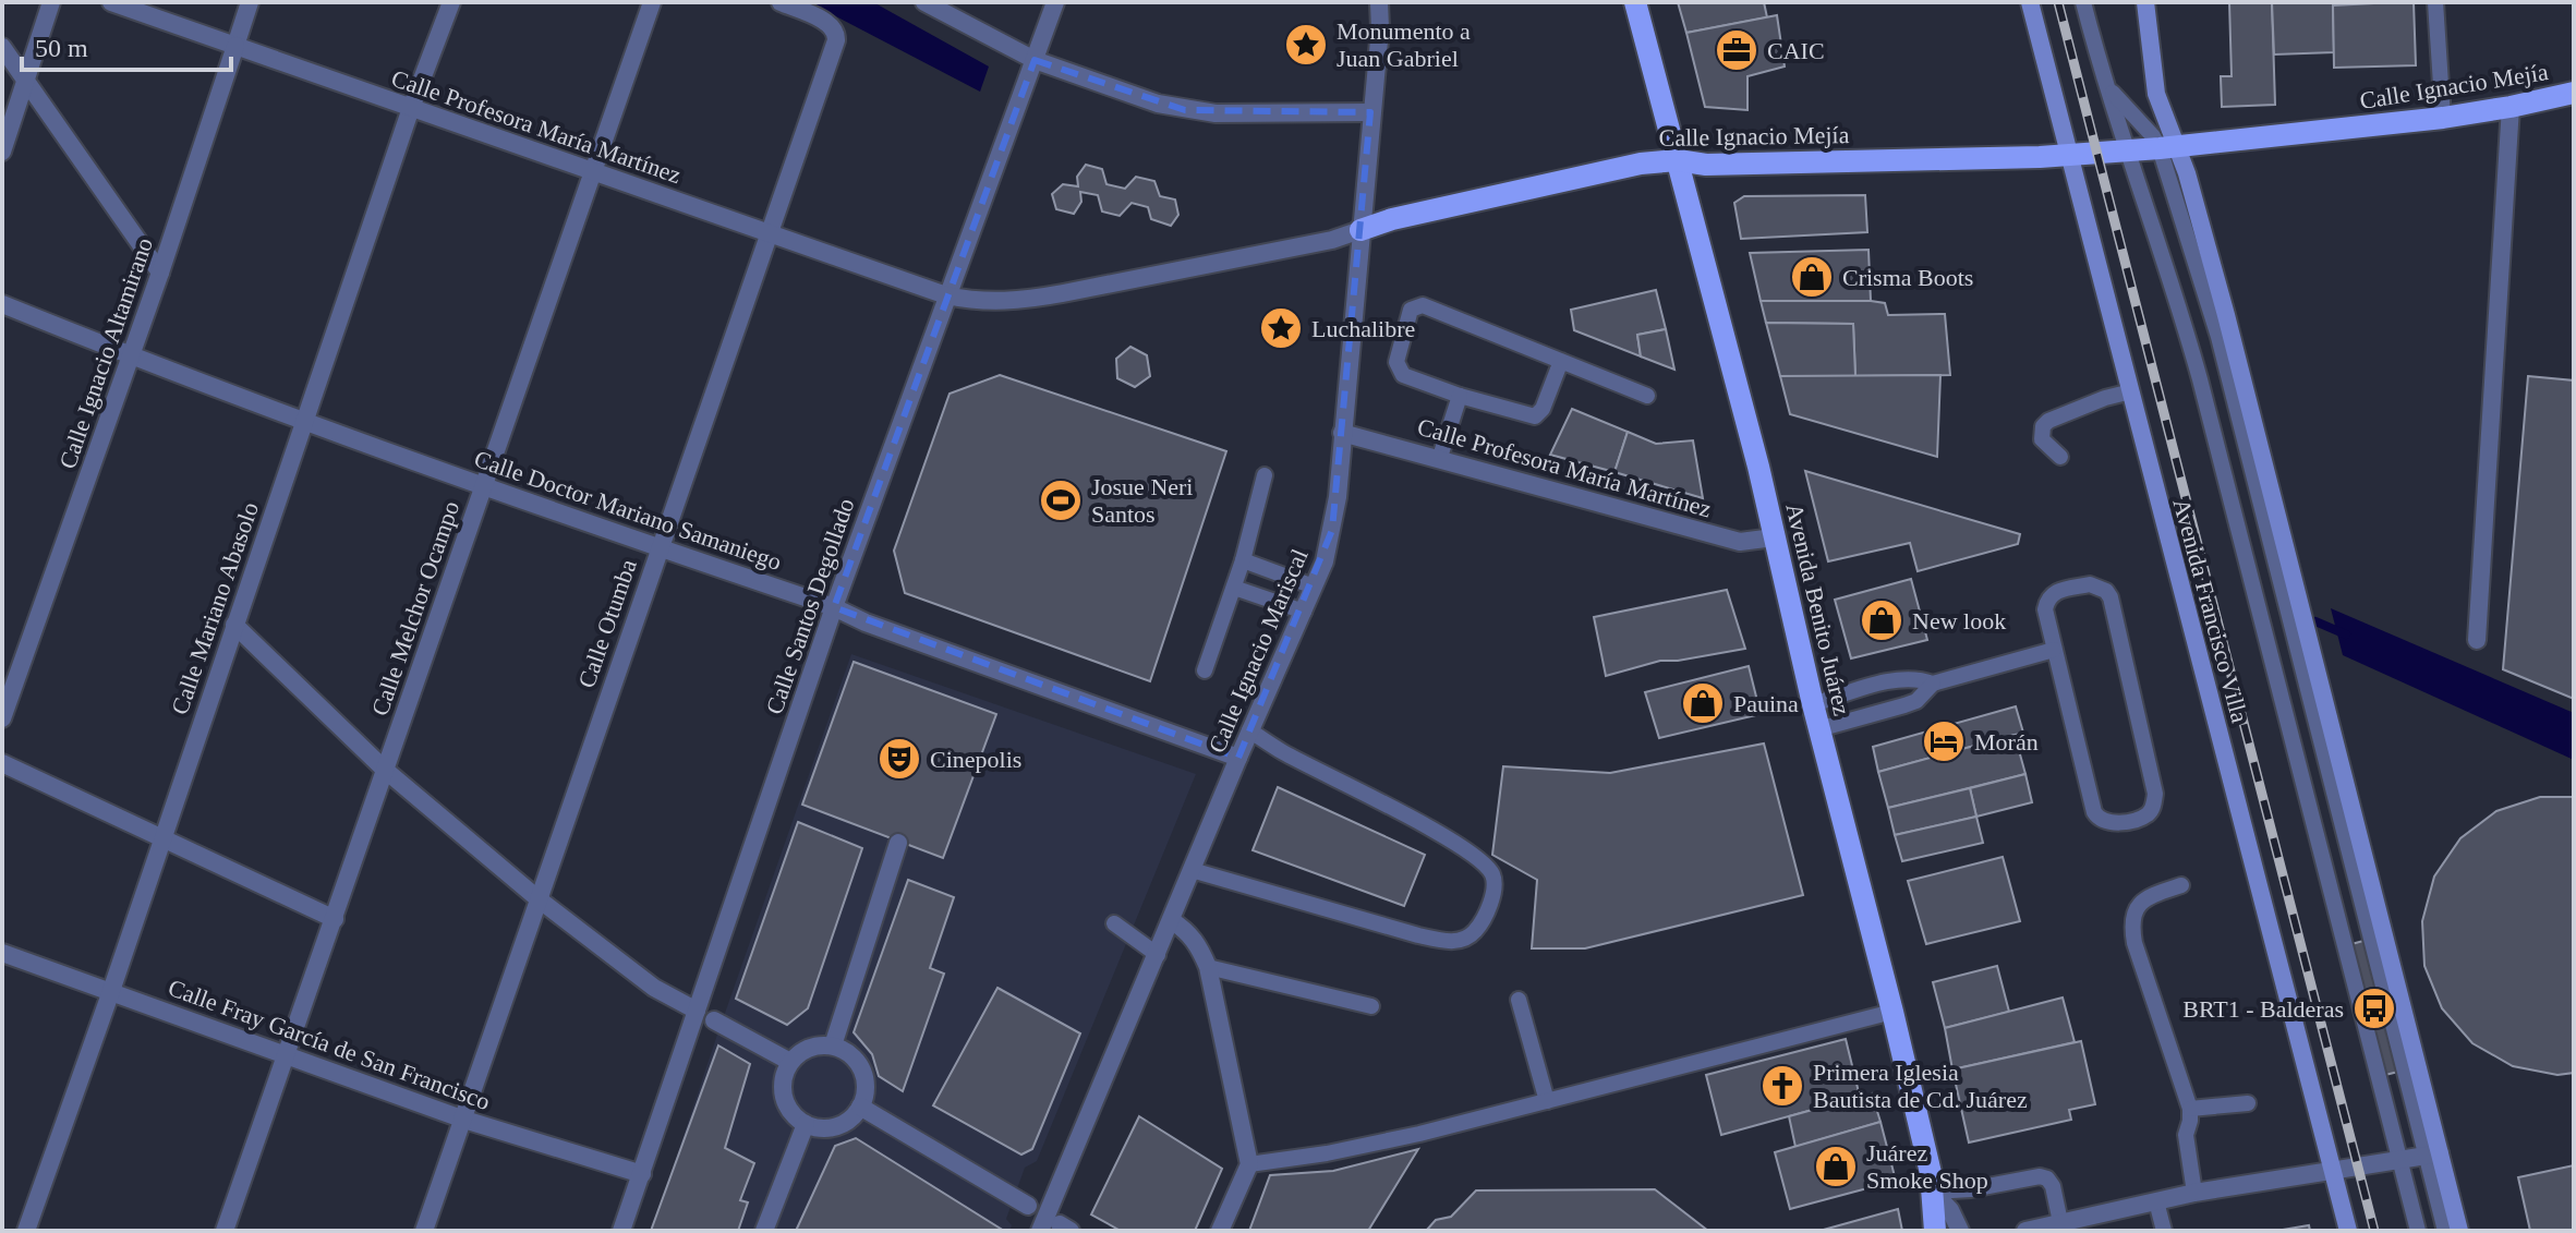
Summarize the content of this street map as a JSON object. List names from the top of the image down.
{
  "streets": {
    "main road": ["Calle Ignacio Mejía", "Avenida Benito Juárez", "Avenida Francisco Villa"],
    "street": [
      "Calle Profesora María Martínez",
      "Calle Ignacio Altamirano",
      "Calle Doctor Mariano Samaniego",
      "Calle Santos Degollado",
      "Calle Mariano Abasolo",
      "Calle Melchor Ocampo",
      "Calle Otumba",
      "Calle Ignacio Mariscal",
      "Calle Fray García de San Francisco"
    ]
  },
  "crossings": [
    ["Calle Ignacio Mejía", "Calle Profesora María Martínez"],
    ["Calle Ignacio Mejía", "Calle Santos Degollado"],
    ["Calle Ignacio Mejía", "Avenida Benito Juárez"],
    ["Calle Ignacio Mejía", "Avenida Francisco Villa"],
    ["Calle Ignacio Mejía", "Calle Ignacio Mariscal"],
    ["Calle Profesora María Martínez", "Calle Ignacio Altamirano"],
    ["Calle Profesora María Martínez", "Calle Santos Degollado"],
    ["Calle Profesora María Martínez", "Calle Mariano Abasolo"],
    ["Calle Profesora María Martínez", "Calle Melchor Ocampo"],
    ["Calle Profesora María Martínez", "Avenida Benito Juárez"],
    ["Calle Profesora María Martínez", "Calle Otumba"],
    ["Calle Profesora María Martínez", "Calle Ignacio Mariscal"],
    ["Calle Ignacio Altamirano", "Calle Doctor Mariano Samaniego"],
    ["Calle Doctor Mariano Samaniego", "Calle Santos Degollado"],
    ["Calle Doctor Mariano Samaniego", "Calle Mariano Abasolo"],
    ["Calle Doctor Mariano Samaniego", "Calle Melchor Ocampo"],
    ["Calle Doctor Mariano Samaniego", "Calle Otumba"],
    ["Calle Doctor Mariano Samaniego", "Calle Ignacio Mariscal"],
    ["Calle Santos Degollado", "Calle Fray García de San Francisco"],
    ["Calle Mariano Abasolo", "Calle Fray García de San Francisco"],
    ["Calle Melchor Ocampo", "Calle Fray García de San Francisco"],
    ["Calle Otumba", "Calle Fray García de San Francisco"]
  ],
  "places": {
    "place": ["Monumento a Juan Gabriel", "Luchalibre"],
    "office": ["CAIC"],
    "shop": [
      "Crisma Boots",
      "New look",
      "Pauina",
      "Juárez Smoke Shop"
    ],
    "sports": ["Josue Neri Santos"],
    "hotel": ["Morán"],
    "theatre": ["Cinepolis"],
    "bus stop": ["BRT1 - Balderas"],
    "church": ["Primera Iglesia Bautista de Cd. Juárez"]
  },
  "scale_bar": "50 m"
}
